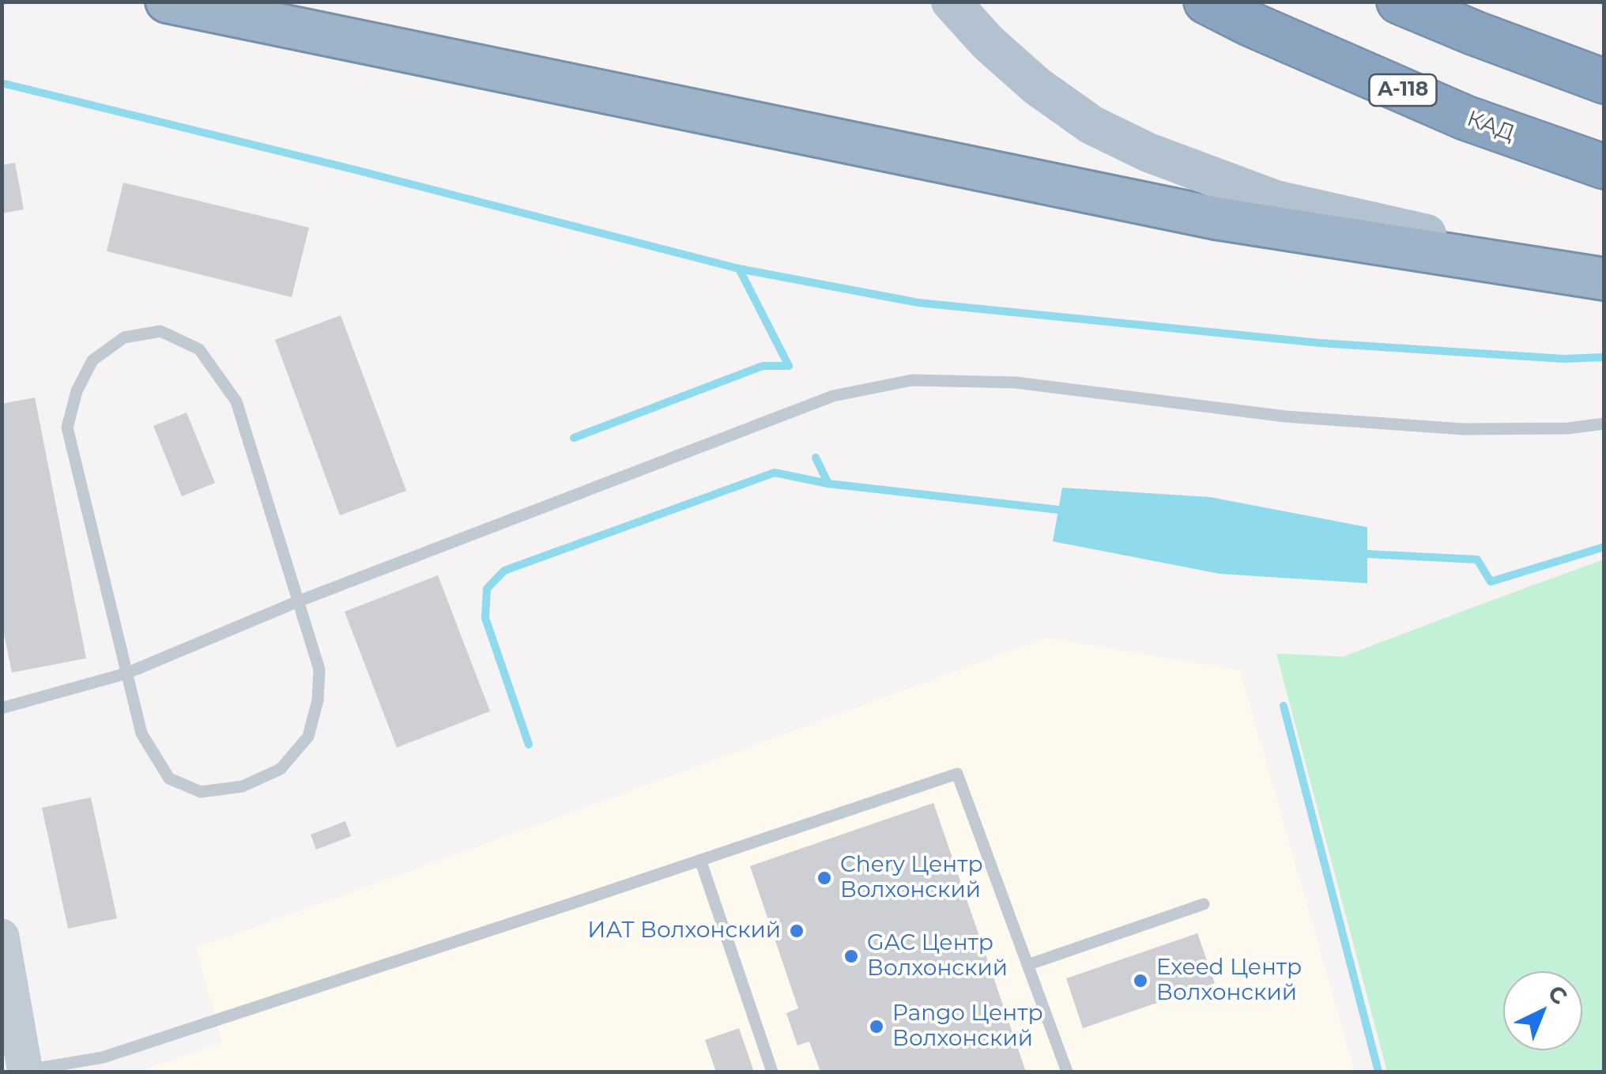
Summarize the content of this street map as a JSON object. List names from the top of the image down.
{
  "streets": {
    "highway": ["А-118", "КАД"]
  },
  "places": [
    "Chery Центр Волхонский",
    "ИАТ Волхонский",
    "GAC Центр Волхонский",
    "Exeed Центр Волхонский",
    "Pango Центр Волхонский"
  ],
  "north": "top right"
}
